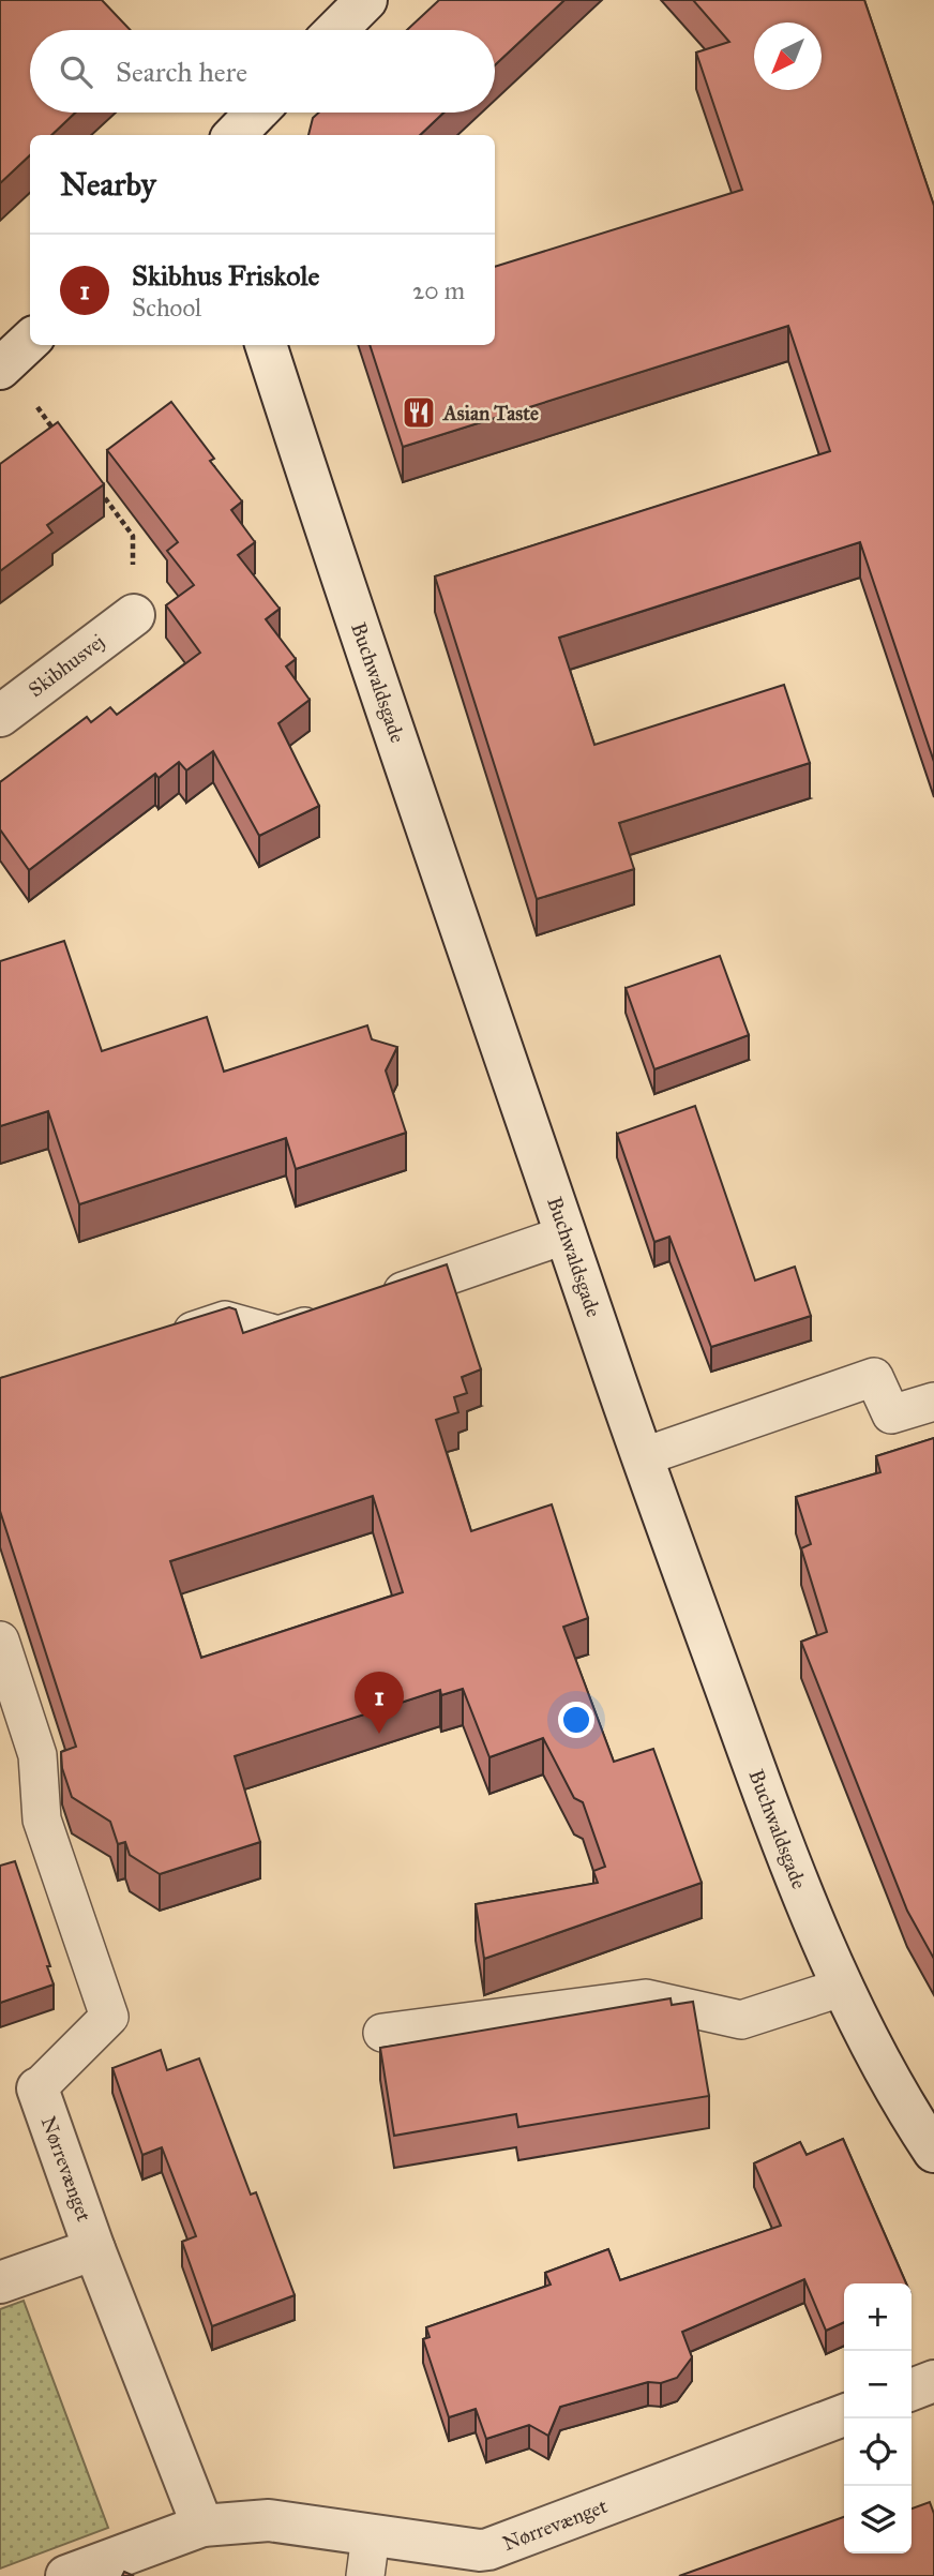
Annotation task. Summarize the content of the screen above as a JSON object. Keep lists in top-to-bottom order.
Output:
{
  "streets": {
    "street": ["Skibhusvej", "Buchwaldsgade", "Nørrevænget"]
  },
  "places": {
    "restaurant": ["Asian Taste"]
  },
  "north": "bottom left",
  "page": {
    "search": "Search here",
    "heading": "Nearby",
    "list": [
      {
        "mark": "1",
        "name": "Skibhus Friskole",
        "note": "School",
        "value": "20 m"
      }
    ],
    "pins": "1",
    "map_buttons": ["+", "−"]
  }
}
